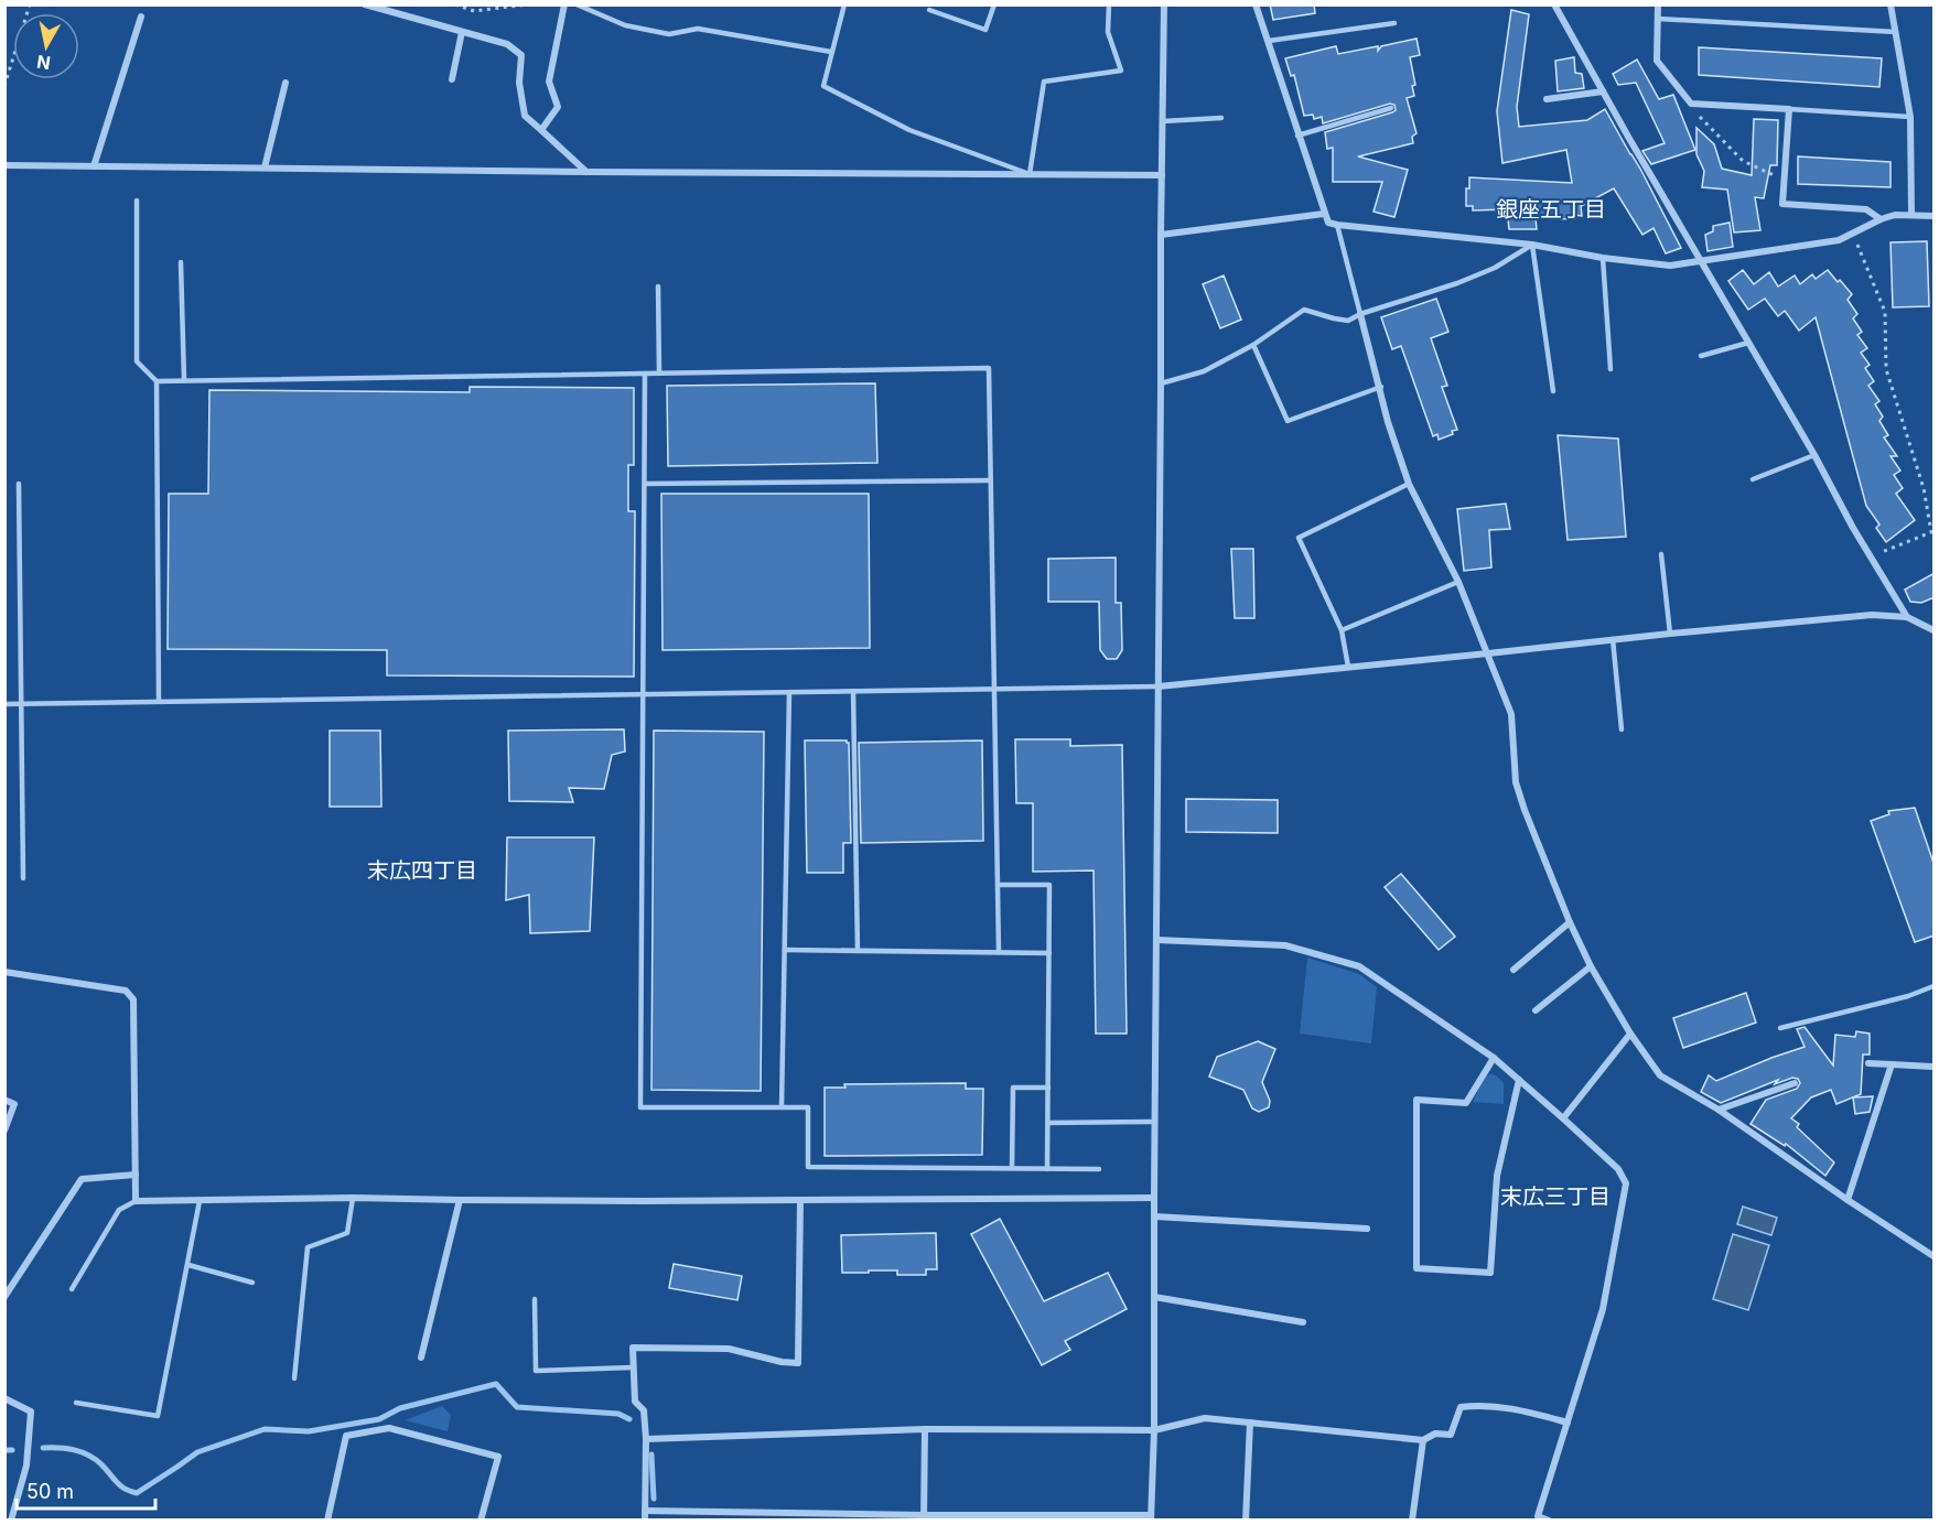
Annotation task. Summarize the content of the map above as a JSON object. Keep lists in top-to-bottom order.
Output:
{
  "districts": ["銀座五丁目", "末広四丁目", "末広三丁目"],
  "scale_bar": "50 m",
  "north": "bottom"
}
